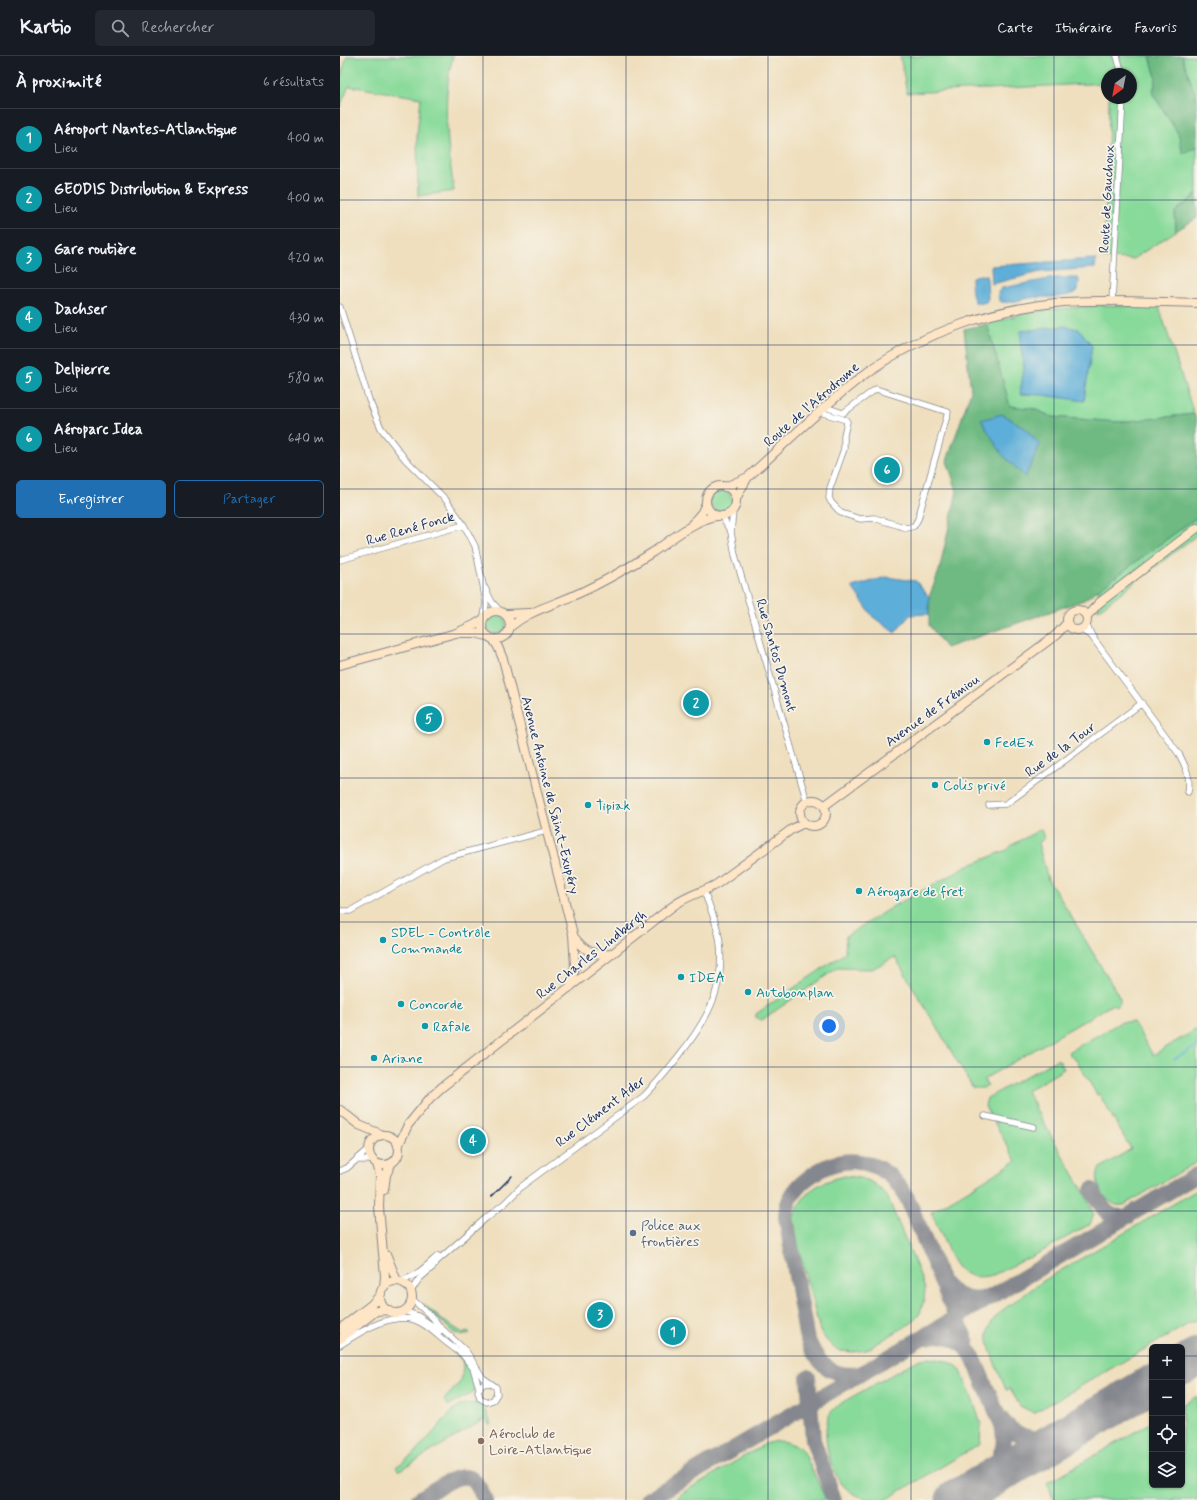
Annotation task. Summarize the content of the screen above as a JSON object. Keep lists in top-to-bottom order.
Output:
{
  "streets": {
    "street": [
      "Route de Gauchoux",
      "Route de l'Aérodrome",
      "Rue René Fonck",
      "Rue Santos Dumont",
      "Avenue de Frémiou",
      "Rue de la Tour",
      "Avenue Antoine de Saint-Exupéry",
      "Rue Charles Lindbergh",
      "Rue Clément Ader"
    ]
  },
  "crossings": [
    ["Route de Gauchoux", "Route de l'Aérodrome"],
    ["Route de l'Aérodrome", "Rue Santos Dumont"],
    ["Rue Santos Dumont", "Avenue de Frémiou"],
    ["Rue Santos Dumont", "Rue Charles Lindbergh"],
    ["Avenue de Frémiou", "Rue Charles Lindbergh"],
    ["Avenue Antoine de Saint-Exupéry", "Rue Charles Lindbergh"],
    ["Rue Charles Lindbergh", "Rue Clément Ader"]
  ],
  "places": [
    "FedEx",
    "Colis privé",
    "Tipiak",
    "Aérogare de fret",
    "SDEL - Contrôle Commande",
    "IDEA",
    "Autobonplan",
    "Concorde",
    "Rafale",
    "Ariane",
    "Police aux frontières",
    "Aéroclub de Loire-Atlantique"
  ],
  "north": "bottom left",
  "page": {
    "header": "Kartio",
    "search": "Rechercher",
    "nav": ["Carte", "Itinéraire", "Favoris"],
    "heading": ["À proximité", "6 résultats"],
    "list": [
      {
        "mark": "1",
        "name": "Aéroport Nantes-Atlantique",
        "note": "Lieu",
        "value": "400 m"
      },
      {
        "mark": "2",
        "name": "GEODIS Distribution & Express",
        "note": "Lieu",
        "value": "400 m"
      },
      {
        "mark": "3",
        "name": "Gare routière",
        "note": "Lieu",
        "value": "420 m"
      },
      {
        "mark": "4",
        "name": "Dachser",
        "note": "Lieu",
        "value": "430 m"
      },
      {
        "mark": "5",
        "name": "Delpierre",
        "note": "Lieu",
        "value": "580 m"
      },
      {
        "mark": "6",
        "name": "Aéroparc Idea",
        "note": "Lieu",
        "value": "640 m"
      }
    ],
    "pins": [
      "6",
      "2",
      "5",
      "4",
      "3",
      "1"
    ],
    "buttons": ["Enregistrer", "Partager"],
    "map_buttons": ["+", "−"]
  }
}
